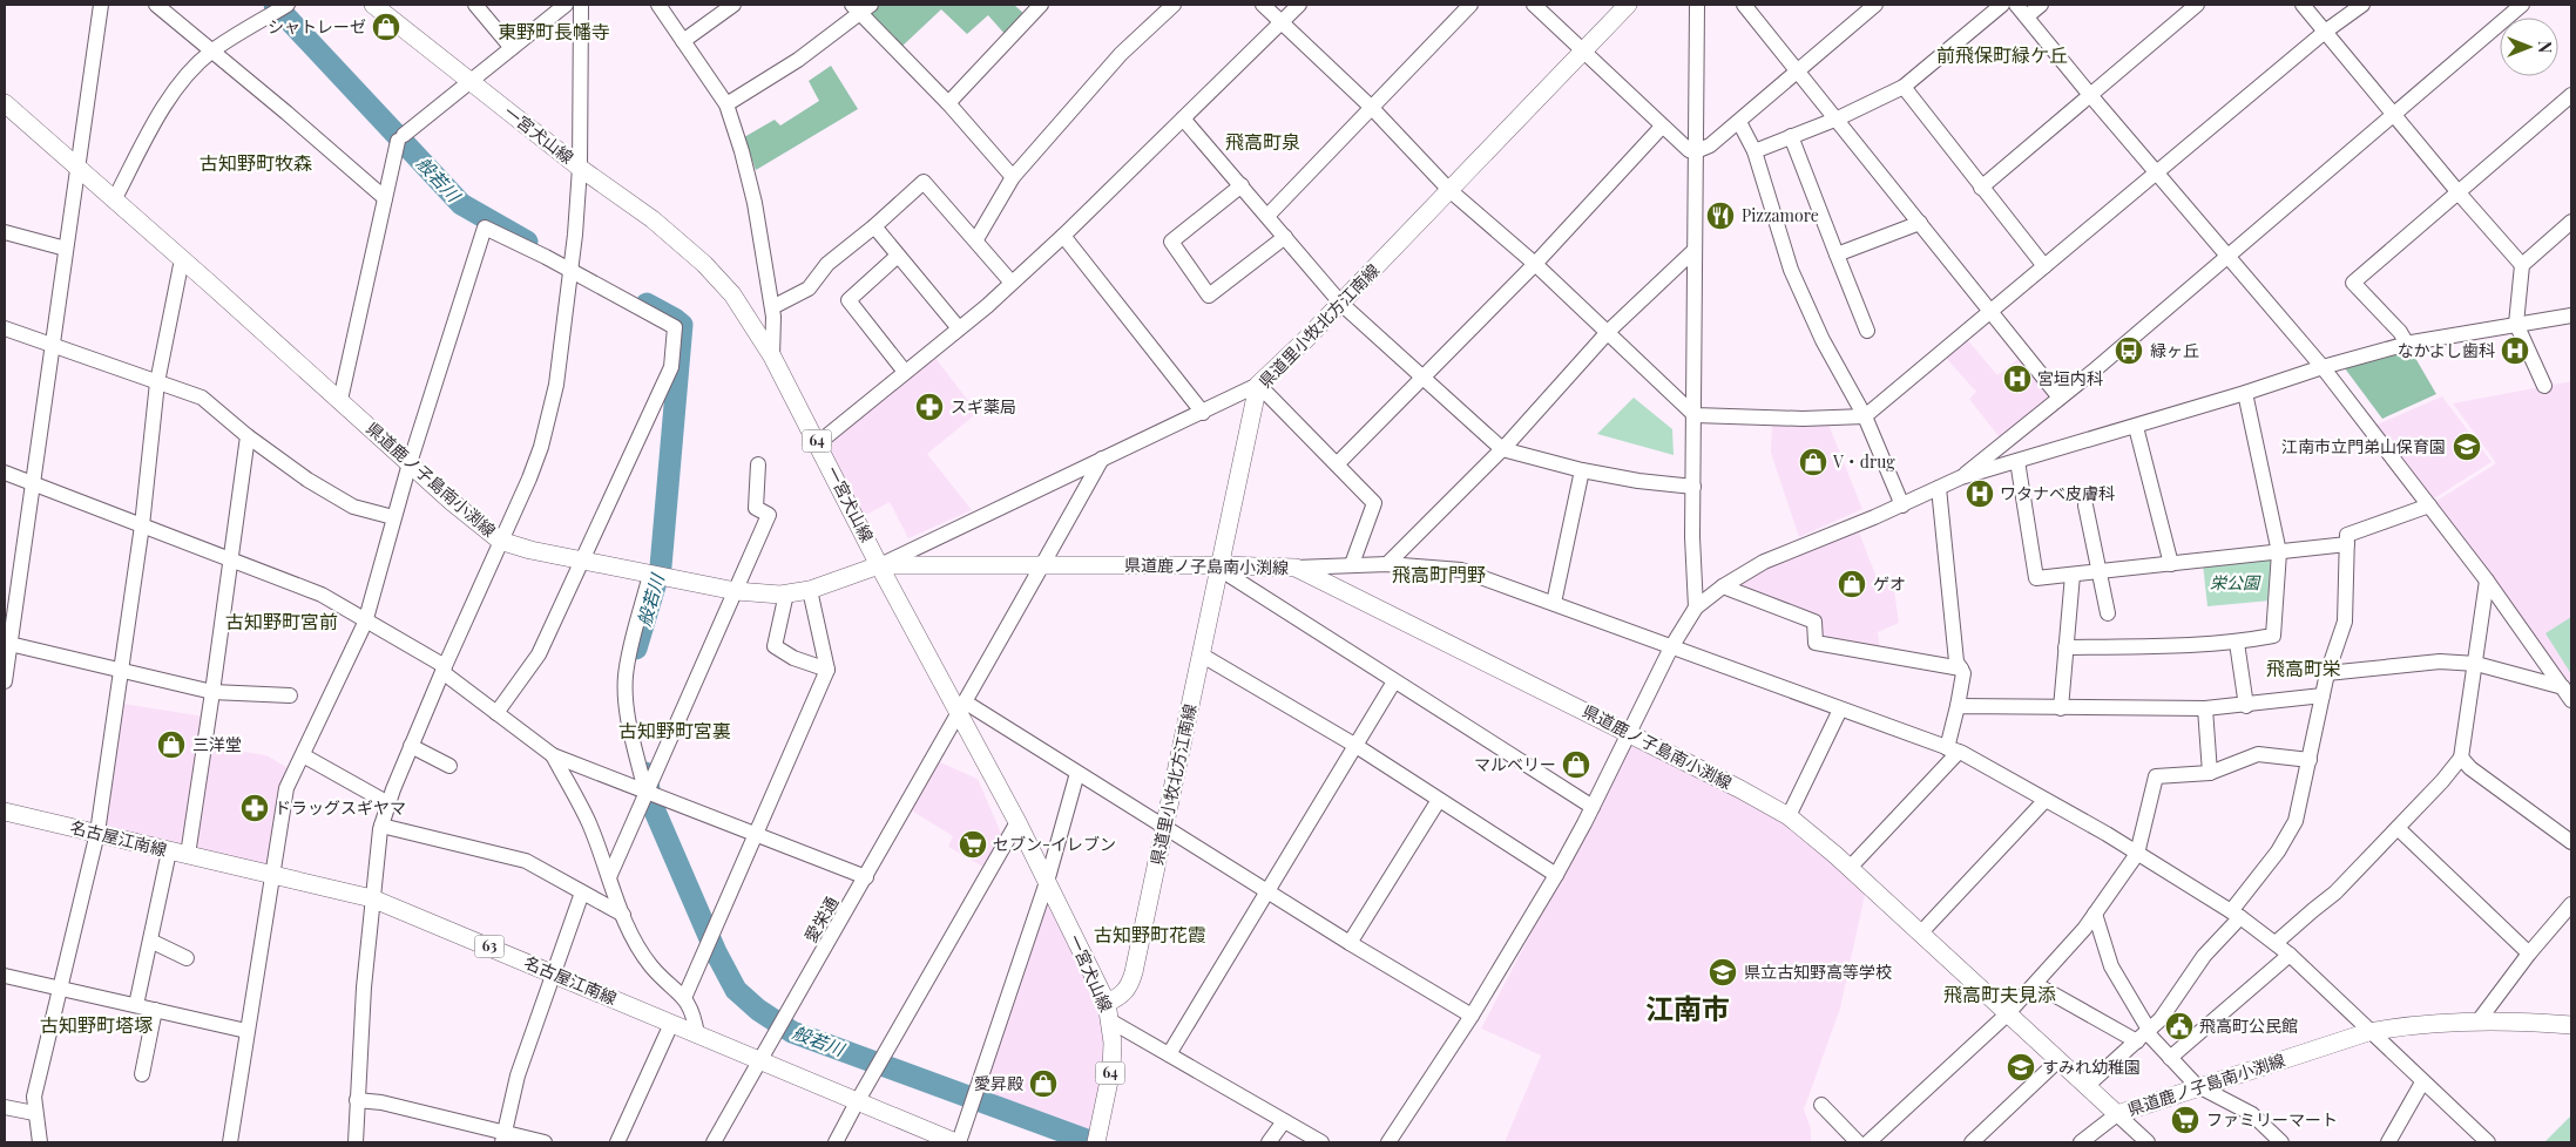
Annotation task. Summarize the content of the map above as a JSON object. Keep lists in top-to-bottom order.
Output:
{
  "streets": {
    "main road": [
      "一宮犬山線",
      "県道里小牧北方江南線",
      "64",
      "県道鹿ノ子島南小渕線",
      "名古屋江南線",
      "63"
    ],
    "street": ["愛栄通"]
  },
  "crossings": [
    ["一宮犬山線", "県道里小牧北方江南線"],
    ["一宮犬山線", "県道鹿ノ子島南小渕線"],
    ["一宮犬山線", "愛栄通"],
    ["県道里小牧北方江南線", "県道鹿ノ子島南小渕線"],
    ["県道鹿ノ子島南小渕線", "愛栄通"],
    ["名古屋江南線", "愛栄通"]
  ],
  "districts": [
    "東野町長幡寺",
    "前飛保町緑ケ丘",
    "飛高町泉",
    "古知野町牧森",
    "飛高町門野",
    "古知野町宮前",
    "飛高町栄",
    "古知野町宮裏",
    "古知野町花霞",
    "飛高町夫見添",
    "江南市",
    "古知野町塔塚"
  ],
  "water": ["般若川"],
  "parks": ["栄公園"],
  "places": {
    "shop": [
      "シャトレーゼ",
      "V・drug",
      "ゲオ",
      "三洋堂",
      "マルベリー",
      "愛昇殿"
    ],
    "restaurant": ["Pizzamore"],
    "bus stop": ["緑ヶ丘"],
    "hospital": ["なかよし歯科", "宮垣内科", "ワタナベ皮膚科"],
    "pharmacy": ["スギ薬局", "ドラッグスギヤマ"],
    "school or university": ["江南市立門弟山保育園", "県立古知野高等学校", "すみれ幼稚園"],
    "supermarket": ["セブン-イレブン", "ファミリーマート"],
    "public building": ["飛高町公民館"]
  },
  "north": "right"
}
